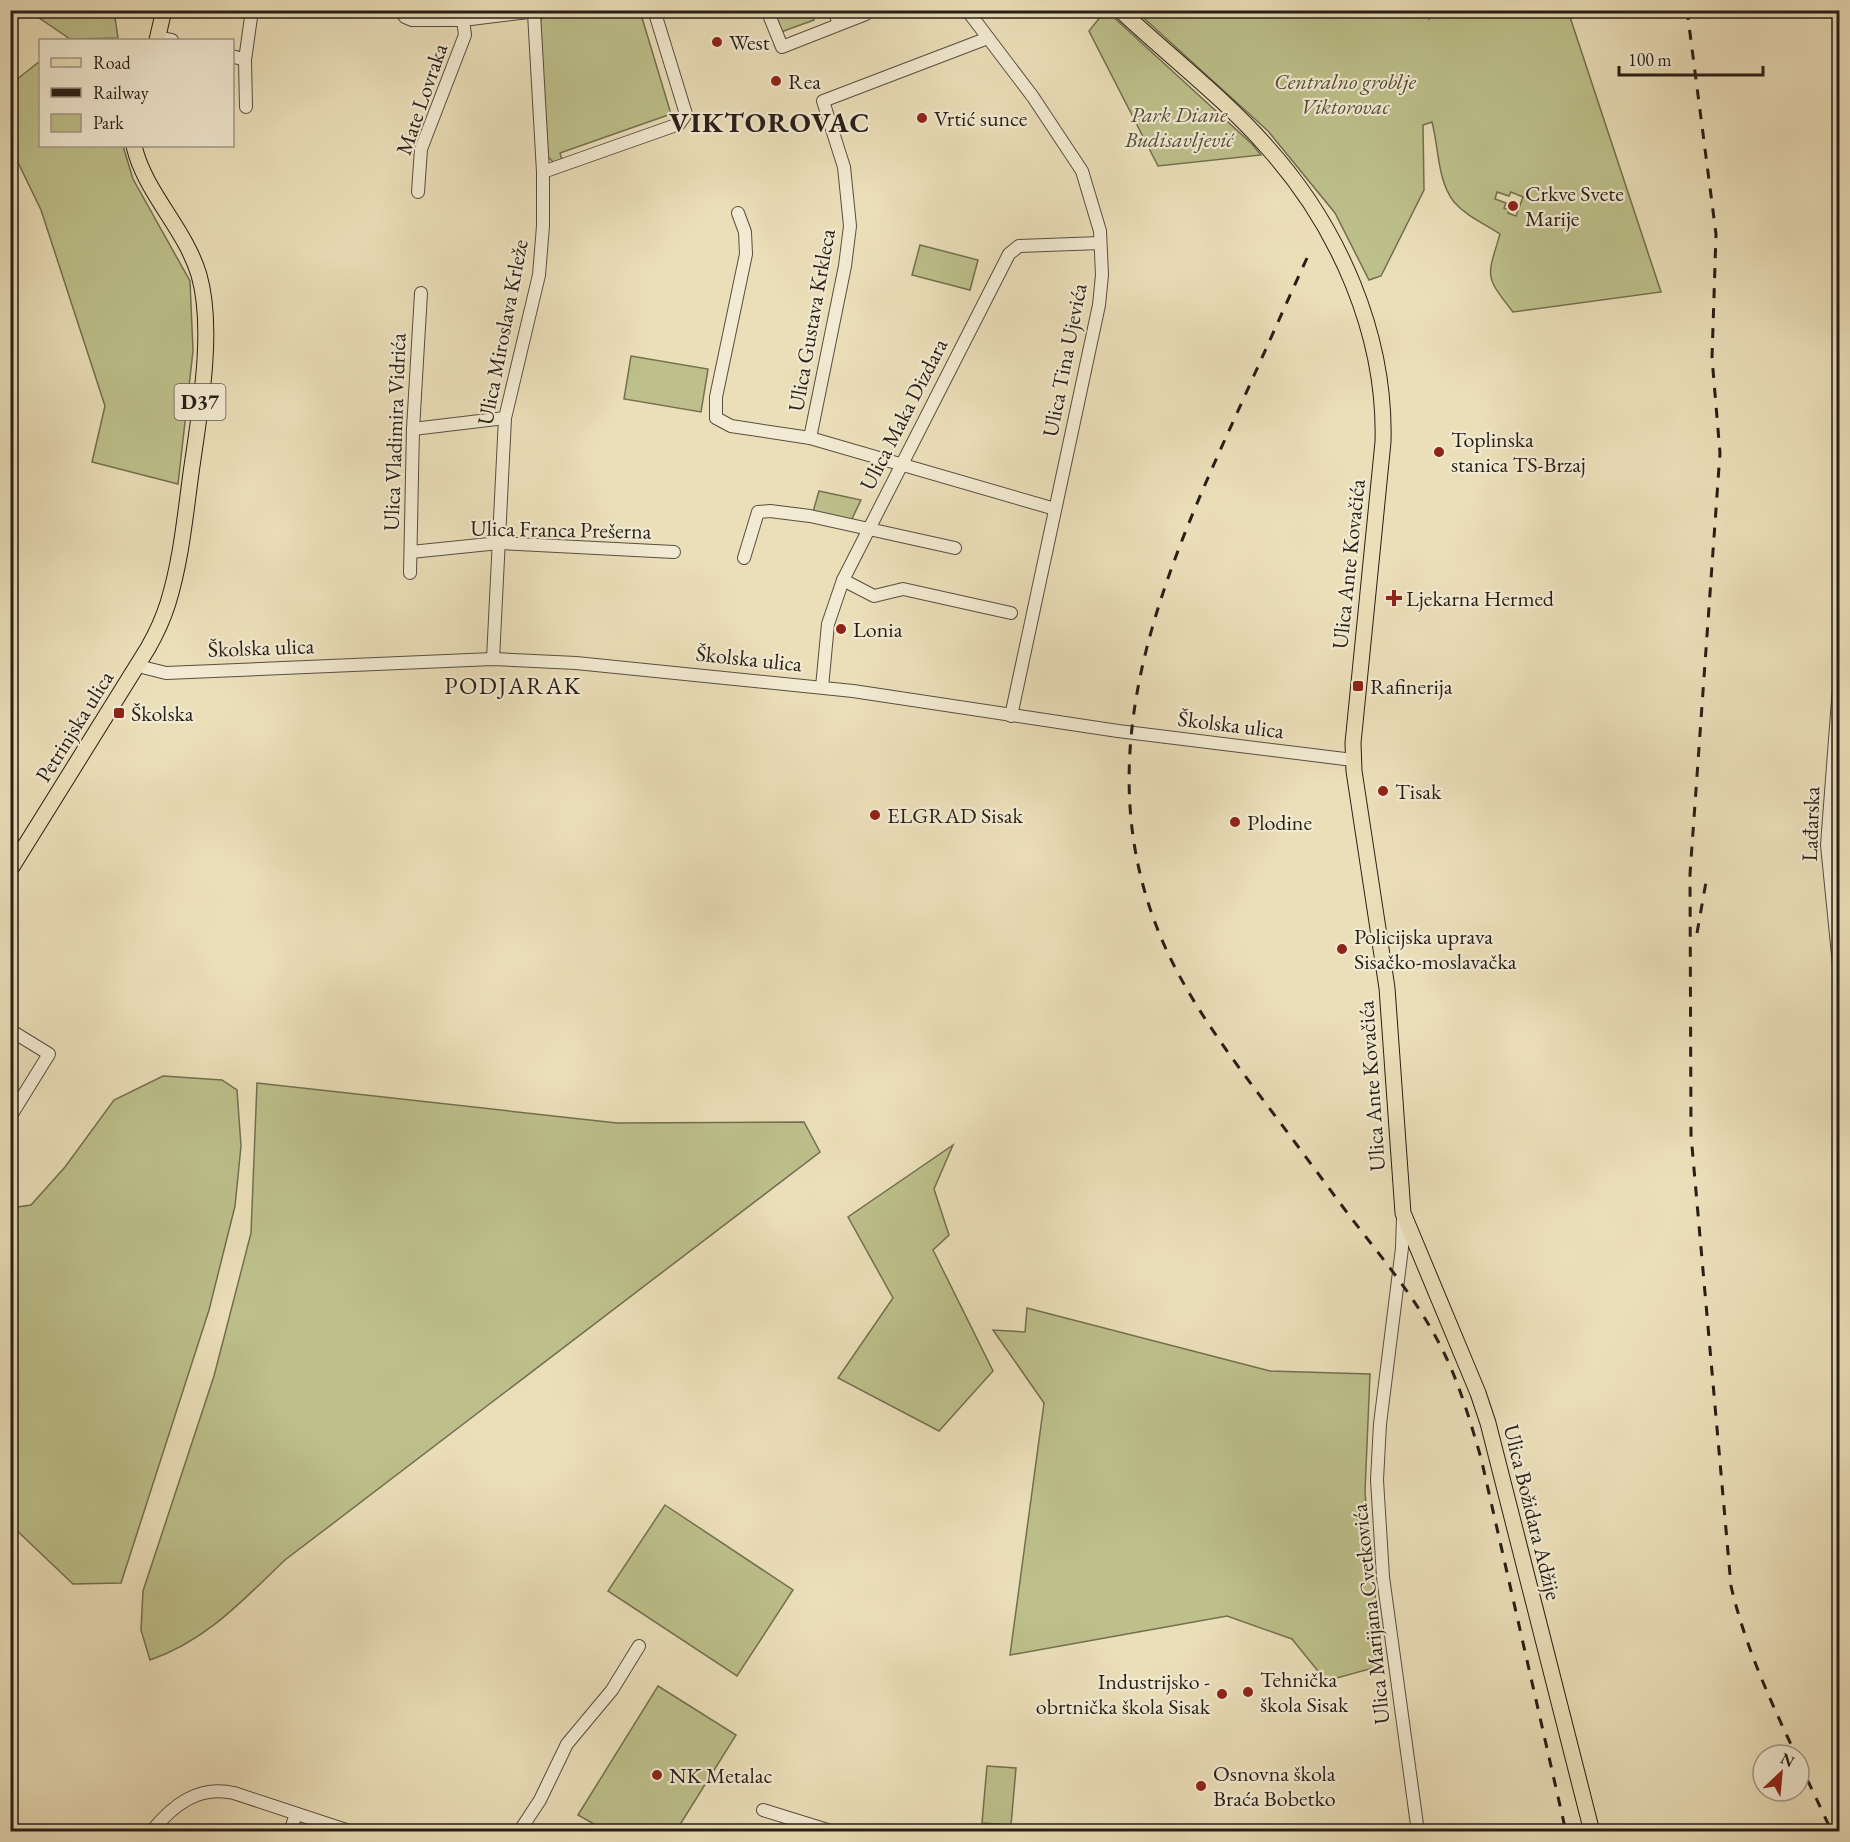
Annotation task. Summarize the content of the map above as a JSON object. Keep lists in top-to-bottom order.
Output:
{
  "streets": {
    "main road": [
      "D37",
      "Ulica Ante Kovačića",
      "Petrinjska ulica",
      "Ulica Božidara Adžije"
    ],
    "street": [
      "Mate Lovraka",
      "Ulica Gustava Krkleca",
      "Ulica Miroslava Krleže",
      "Ulica Tina Ujevića",
      "Ulica Maka Dizdara",
      "Ulica Vladimira Vidrića",
      "Ulica Franca Prešerna",
      "Školska ulica",
      "Lađarska",
      "Ulica Marijana Cvetkovića"
    ]
  },
  "crossings": [
    ["Ulica Gustava Krkleca", "Ulica Tina Ujevića"],
    ["Ulica Miroslava Krleže", "Ulica Franca Prešerna"],
    ["Ulica Miroslava Krleže", "Školska ulica"],
    ["Ulica Tina Ujevića", "Ulica Maka Dizdara"],
    ["Ulica Tina Ujevića", "Školska ulica"],
    ["D37", "Školska ulica"],
    ["D37", "Petrinjska ulica"],
    ["Ulica Maka Dizdara", "Školska ulica"],
    ["Ulica Vladimira Vidrića", "Ulica Franca Prešerna"],
    ["Ulica Ante Kovačića", "Školska ulica"],
    ["Ulica Ante Kovačića", "Ulica Božidara Adžije"],
    ["Ulica Ante Kovačića", "Ulica Marijana Cvetkovića"],
    ["Školska ulica", "Petrinjska ulica"],
    ["Ulica Božidara Adžije", "Ulica Marijana Cvetkovića"]
  ],
  "districts": ["VIKTOROVAC", "PODJARAK"],
  "parks": ["Centralno groblje Viktorovac", "Park Diane Budisavljević"],
  "places": {
    "other": [
      "West",
      "Rea",
      "Vrtić sunce",
      "Crkve Svete Marije",
      "Toplinska stanica TS-Brzaj",
      "Lonia",
      "Tisak",
      "ELGRAD Sisak",
      "Plodine",
      "Policijska uprava Sisačko-moslavačka",
      "Tehnička škola Sisak",
      "Industrijsko - obrtnička škola Sisak",
      "NK Metalac",
      "Osnovna škola Braća Bobetko"
    ],
    "health": ["Ljekarna Hermed"],
    "transit": ["Rafinerija", "Školska"]
  },
  "legend": ["Road", "Railway", "Park"],
  "scale_bar": "100 m",
  "north": "top right"
}
